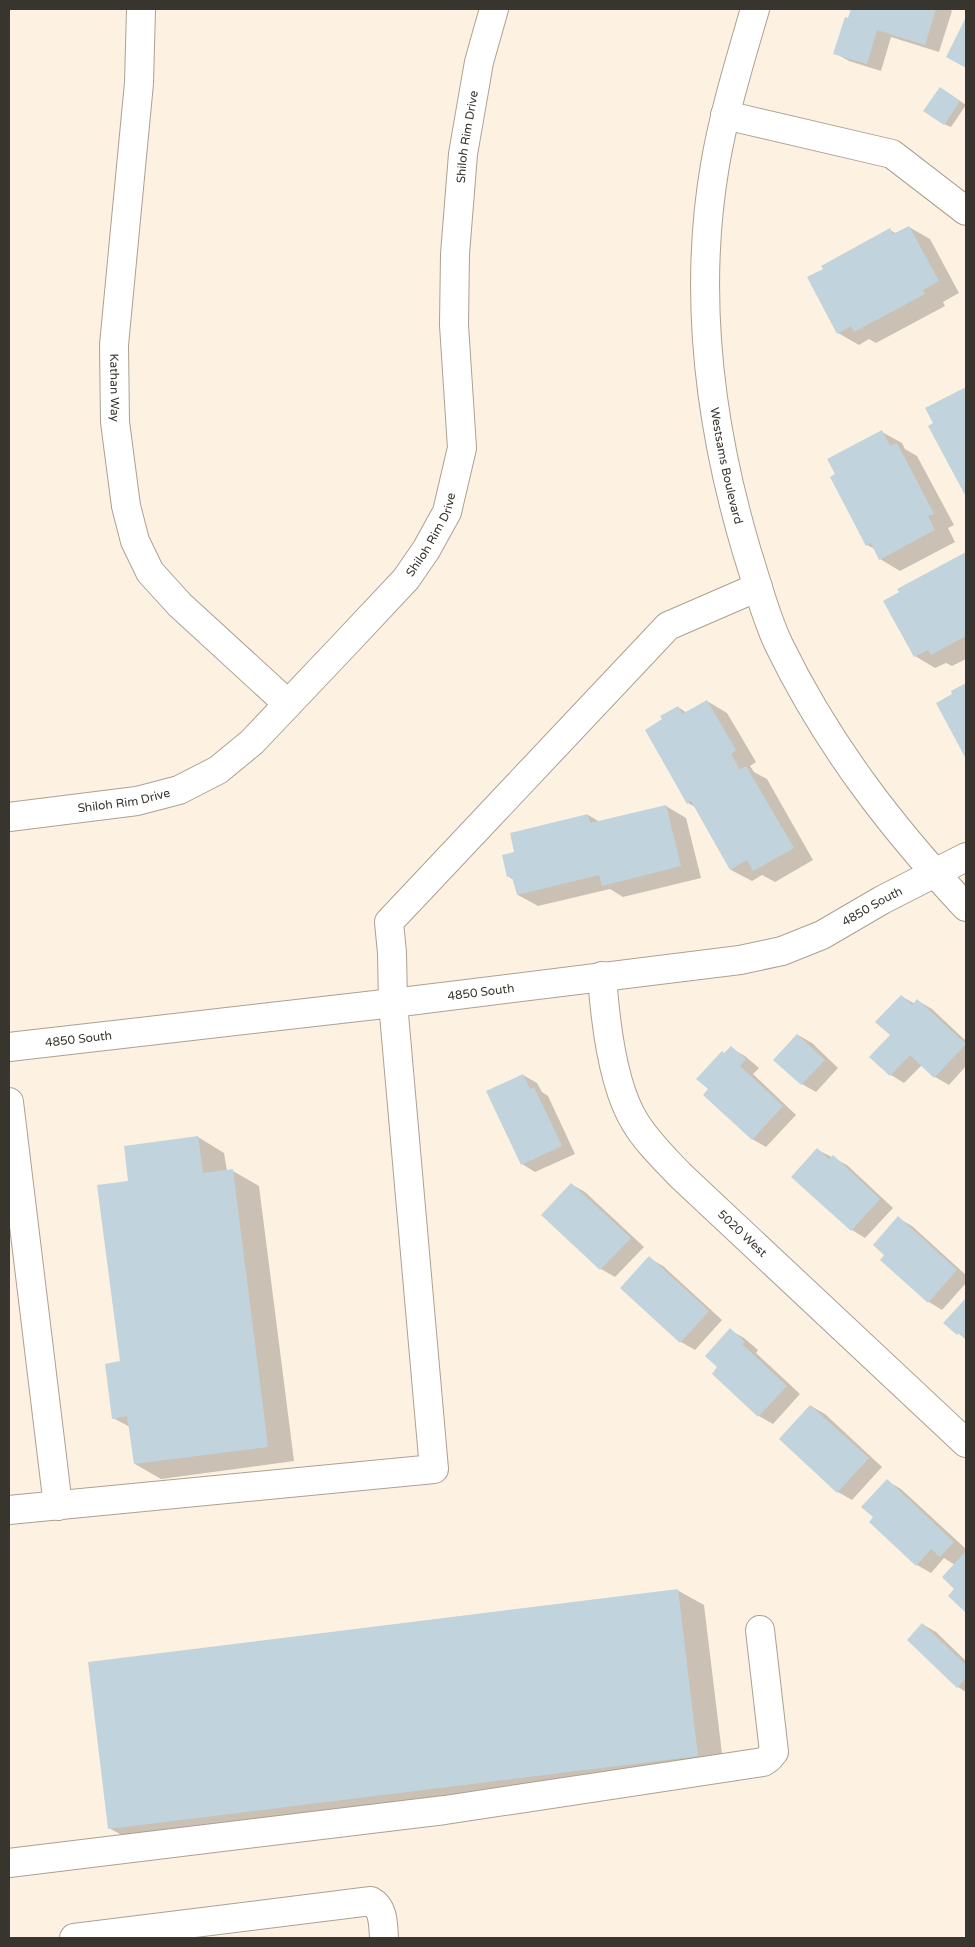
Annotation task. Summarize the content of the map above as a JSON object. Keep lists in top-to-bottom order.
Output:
{
  "streets": {
    "street": [
      "Shiloh Rim Drive",
      "Kathan Way",
      "Westsams Boulevard",
      "4850 South",
      "5020 West"
    ]
  },
  "crossings": [
    ["Shiloh Rim Drive", "Kathan Way"],
    ["Westsams Boulevard", "4850 South"],
    ["4850 South", "5020 West"]
  ]
}
